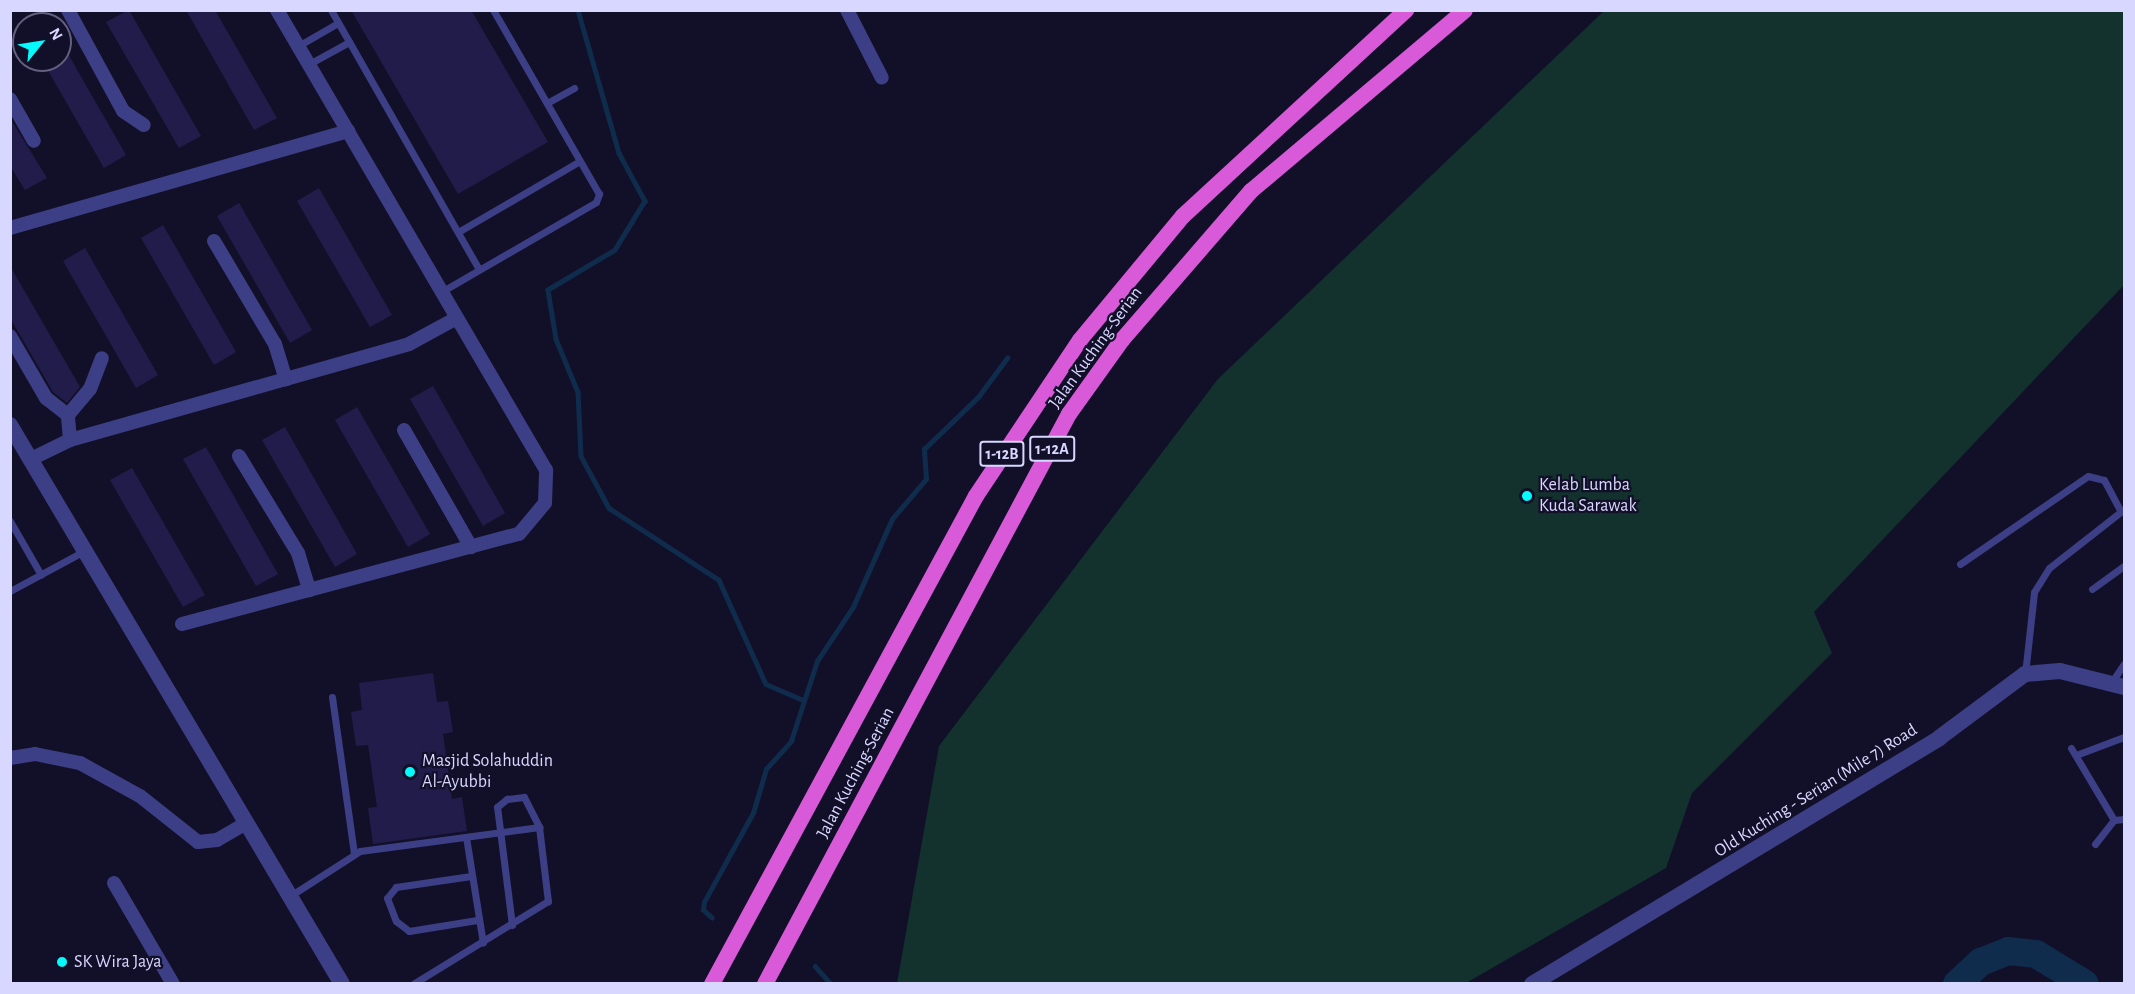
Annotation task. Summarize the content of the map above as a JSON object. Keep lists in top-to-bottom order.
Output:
{
  "streets": {
    "highway": ["Jalan Kuching-Serian", "1-12A", "1-12B"],
    "street": ["Old Kuching - Serian (Mile 7) Road"]
  },
  "places": ["Kelab Lumba Kuda Sarawak", "Masjid Solahuddin Al-Ayubbi", "SK Wira Jaya"],
  "north": "top right"
}
